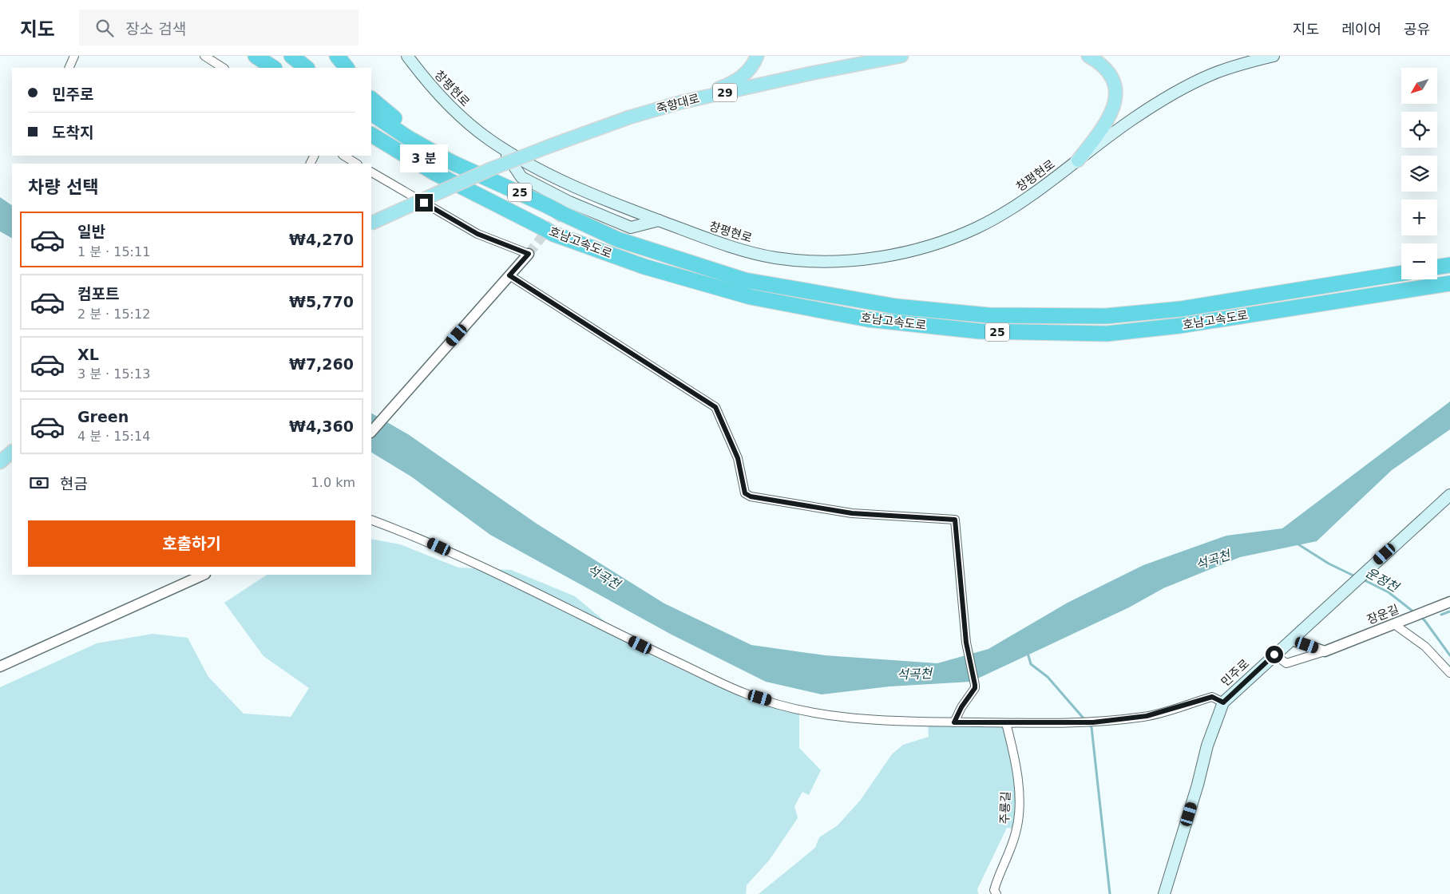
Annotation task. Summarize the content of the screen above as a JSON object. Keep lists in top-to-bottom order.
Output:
{
  "streets": {
    "highway": ["25", "호남고속도로"],
    "main road": [
      "창평현로",
      "29",
      "죽향대로",
      "민주로"
    ],
    "street": ["장운길", "주룡길"]
  },
  "crossings": [
    ["장운길", "민주로"]
  ],
  "water": ["석곡천", "운정천"],
  "north": "bottom left",
  "page": {
    "header": "지도",
    "search": "장소 검색",
    "nav": ["지도", "레이어", "공유"],
    "map_buttons": ["+", "−"],
    "banner": ["민주로", "도착지"],
    "bubble": "3 분",
    "heading": "차량 선택",
    "list": [
      {
        "name": "일반",
        "note": "1 분 · 15:11",
        "value": "₩4,270"
      },
      {
        "name": "컴포트",
        "note": "2 분 · 15:12",
        "value": "₩5,770"
      },
      {
        "name": "XL",
        "note": "3 분 · 15:13",
        "value": "₩7,260"
      },
      {
        "name": "Green",
        "note": "4 분 · 15:14",
        "value": "₩4,360"
      }
    ],
    "pay": ["현금", "1.0 km"],
    "buttons": "호출하기"
  }
}
